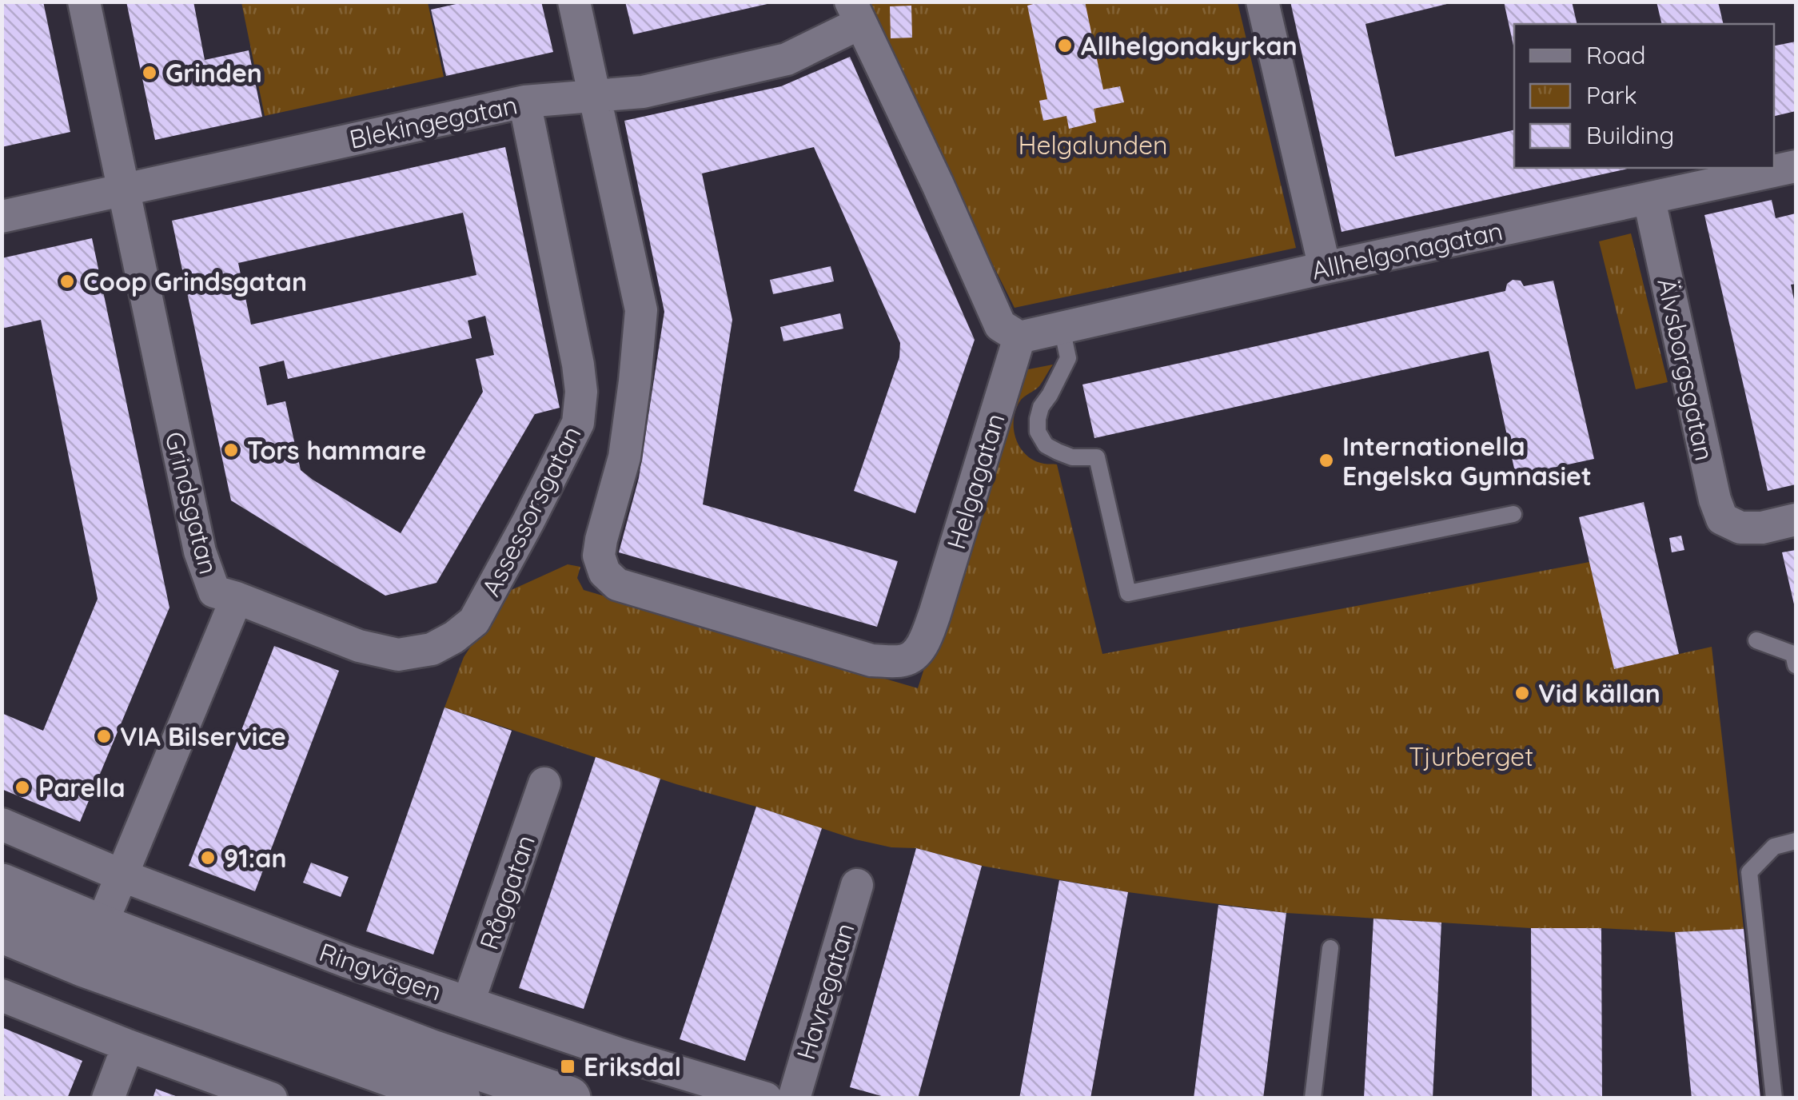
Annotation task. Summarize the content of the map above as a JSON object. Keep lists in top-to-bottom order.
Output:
{
  "streets": {
    "street": [
      "Blekingegatan",
      "Allhelgonagatan",
      "Älvsborgsgatan",
      "Helgagatan",
      "Grindsgatan",
      "Assessorsgatan",
      "Råggatan",
      "Ringvägen",
      "Havregatan"
    ]
  },
  "crossings": [
    ["Blekingegatan", "Helgagatan"],
    ["Blekingegatan", "Grindsgatan"],
    ["Blekingegatan", "Assessorsgatan"],
    ["Allhelgonagatan", "Älvsborgsgatan"],
    ["Allhelgonagatan", "Helgagatan"],
    ["Grindsgatan", "Assessorsgatan"],
    ["Grindsgatan", "Ringvägen"],
    ["Råggatan", "Ringvägen"]
  ],
  "parks": ["Helgalunden", "Tjurberget"],
  "places": {
    "other": [
      "Allhelgonakyrkan",
      "Grinden",
      "Coop Grindsgatan",
      "Tors hammare",
      "Internationella Engelska Gymnasiet",
      "Vid källan",
      "VIA Bilservice",
      "Parella",
      "91:an"
    ],
    "transit": ["Eriksdal"]
  },
  "legend": ["Road", "Park", "Building"]
}
